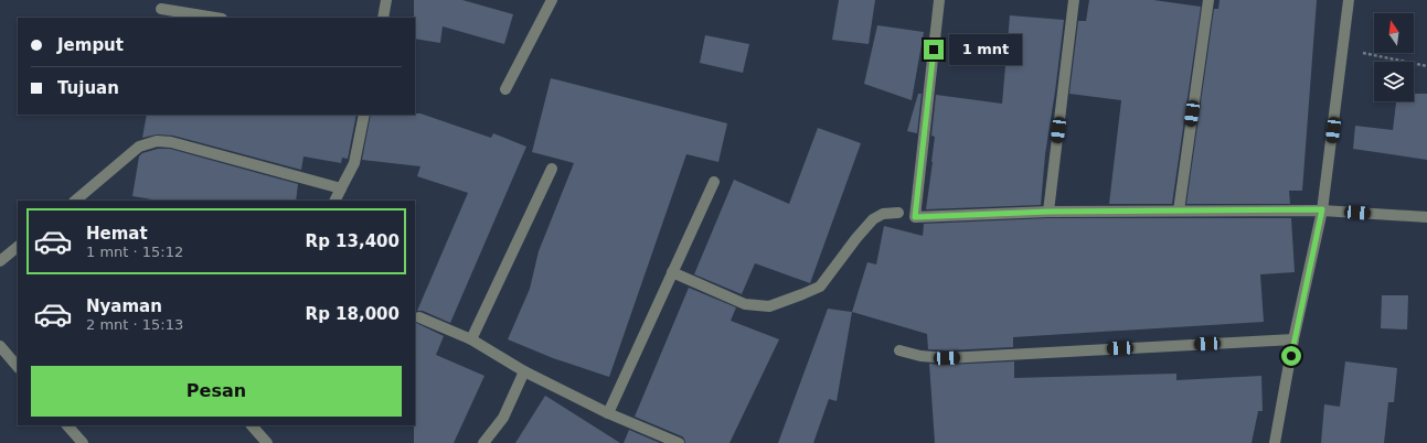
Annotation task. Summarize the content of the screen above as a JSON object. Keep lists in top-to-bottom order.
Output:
{
  "north": "top",
  "page": {
    "banner": ["Jemput", "Tujuan"],
    "bubble": "1 mnt",
    "list": [
      {
        "name": "Hemat",
        "note": "1 mnt · 15:12",
        "value": "Rp 13,400"
      },
      {
        "name": "Nyaman",
        "note": "2 mnt · 15:13",
        "value": "Rp 18,000"
      }
    ],
    "buttons": "Pesan"
  }
}
